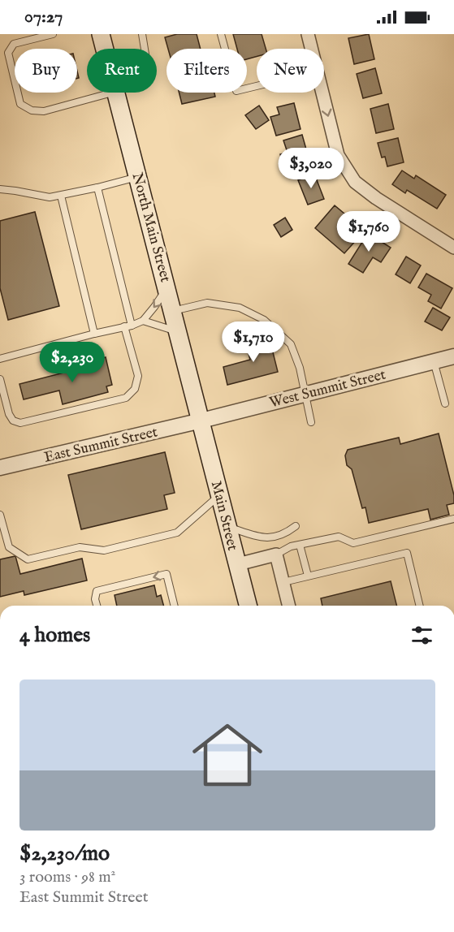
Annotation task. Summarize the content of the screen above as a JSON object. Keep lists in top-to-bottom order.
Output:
{
  "streets": {
    "main road": ["North Main Street", "Main Street"],
    "street": ["West Summit Street", "East Summit Street"]
  },
  "crossings": [
    ["North Main Street", "West Summit Street"],
    ["North Main Street", "East Summit Street"],
    ["North Main Street", "Main Street"],
    ["West Summit Street", "East Summit Street"],
    ["West Summit Street", "Main Street"],
    ["East Summit Street", "Main Street"]
  ],
  "page": {
    "status": "07:27",
    "chip": [
      "Buy",
      "Rent",
      "Filters",
      "New"
    ],
    "price": [
      "$3,020",
      "$1,760",
      "$1,710",
      "$2,230"
    ],
    "heading": "4 homes",
    "list": [
      {
        "name": "$2,230/mo",
        "note": "3 rooms · 98 m² · East Summit Street"
      }
    ]
  }
}
